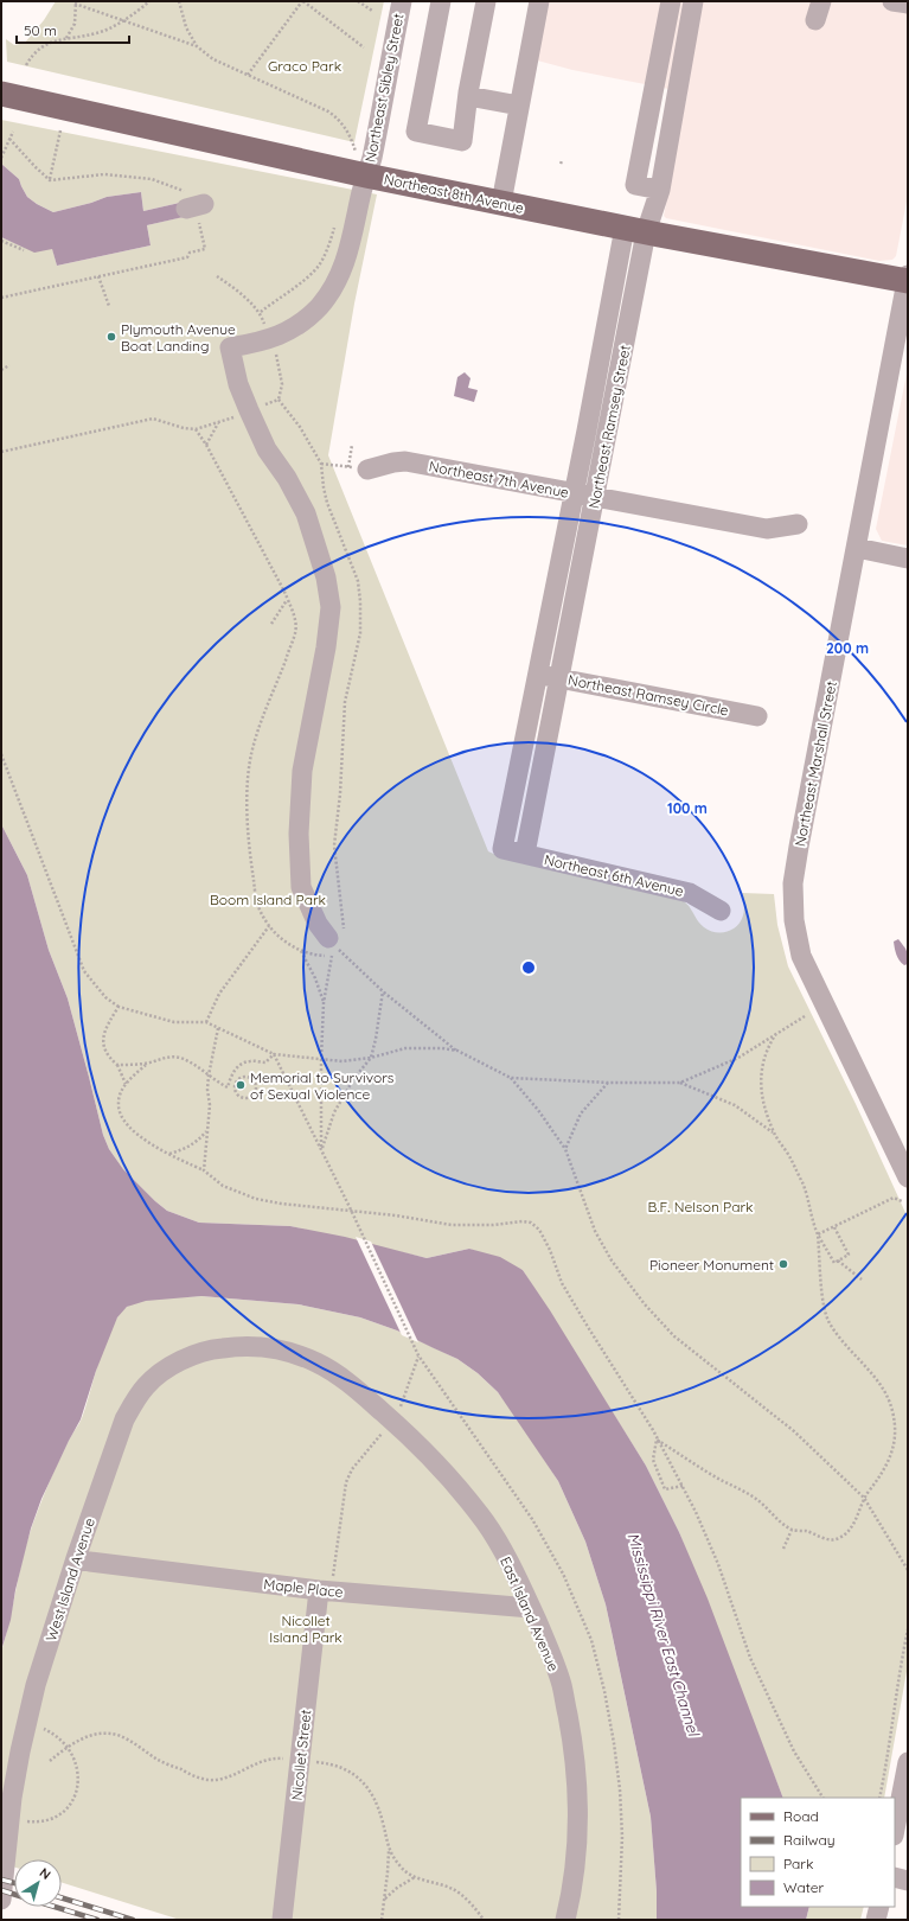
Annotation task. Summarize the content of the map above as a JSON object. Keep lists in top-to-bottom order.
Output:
{
  "streets": {
    "main road": ["Northeast 8th Avenue"],
    "street": [
      "Northeast Sibley Street",
      "Northeast Ramsey Street",
      "Northeast 7th Avenue",
      "Northeast Ramsey Circle",
      "Northeast Marshall Street",
      "Northeast 6th Avenue",
      "West Island Avenue",
      "Maple Place",
      "East Island Avenue",
      "Nicollet Street"
    ]
  },
  "crossings": [
    ["Northeast Sibley Street", "Northeast 8th Avenue"],
    ["Northeast 8th Avenue", "Northeast Ramsey Street"],
    ["Northeast 8th Avenue", "Northeast Marshall Street"],
    ["Northeast Ramsey Street", "Northeast 7th Avenue"],
    ["Northeast Ramsey Street", "Northeast Ramsey Circle"],
    ["Northeast Ramsey Street", "Northeast 6th Avenue"],
    ["West Island Avenue", "Maple Place"],
    ["West Island Avenue", "East Island Avenue"],
    ["Maple Place", "East Island Avenue"],
    ["Maple Place", "Nicollet Street"]
  ],
  "water": ["Mississippi River East Channel"],
  "parks": [
    "Graco Park",
    "Boom Island Park",
    "B.F. Nelson Park",
    "Nicollet Island Park"
  ],
  "places": ["Plymouth Avenue Boat Landing", "Memorial to Survivors of Sexual Violence", "Pioneer Monument"],
  "legend": [
    "Road",
    "Railway",
    "Park",
    "Water"
  ],
  "scale_bar": "50 m",
  "north": "top right",
  "rings": ["200 m", "100 m"]
}
